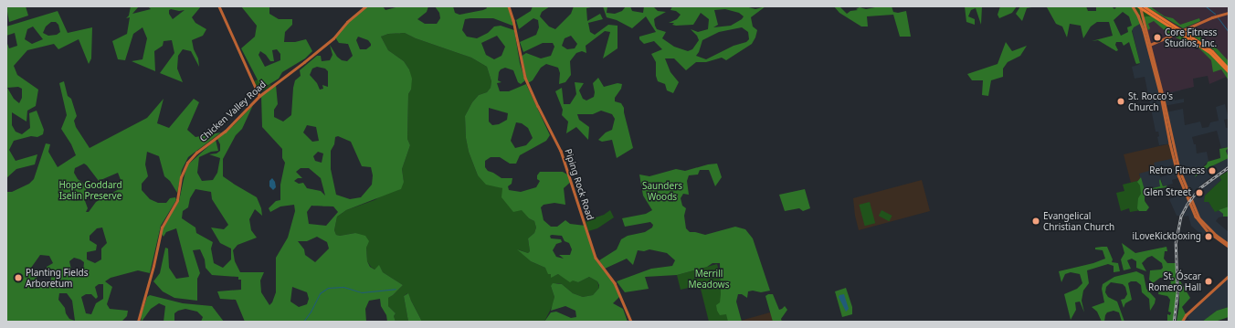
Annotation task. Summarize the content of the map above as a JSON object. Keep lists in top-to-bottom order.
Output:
{
  "streets": {
    "main road": ["Chicken Valley Road", "Piping Rock Road"]
  },
  "parks": ["Hope Goddard Iselin Preserve", "Saunders Woods", "Merrill Meadows"],
  "places": [
    "Core Fitness Studios, Inc.",
    "St. Rocco's Church",
    "Retro Fitness",
    "Glen Street",
    "Evangelical Christian Church",
    "iLoveKickboxing",
    "Planting Fields Arboretum",
    "St. Óscar Romero Hall"
  ]
}
